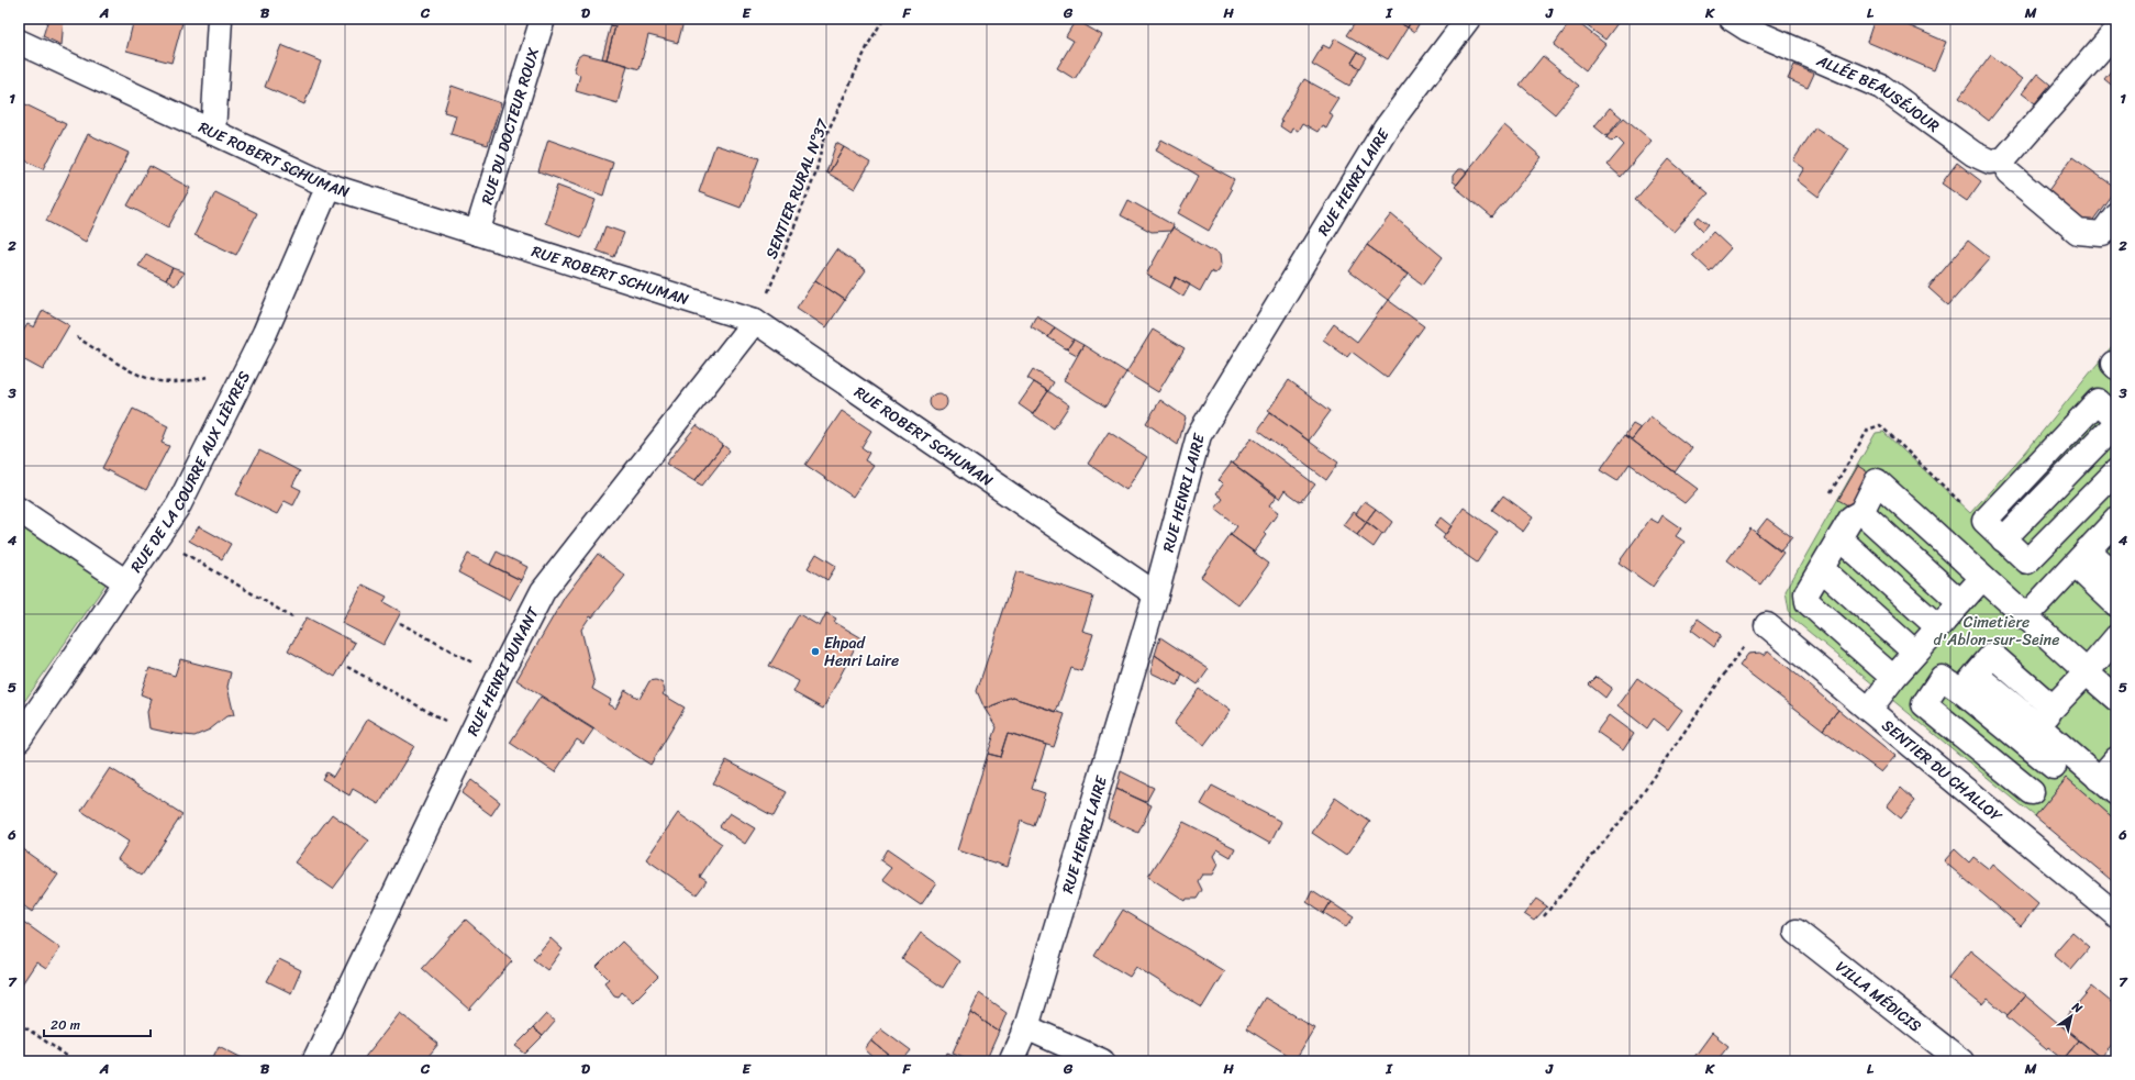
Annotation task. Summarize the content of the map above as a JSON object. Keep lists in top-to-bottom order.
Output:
{
  "streets": {
    "street": [
      "ALLÉE BEAUSÉJOUR",
      "RUE DU DOCTEUR ROUX",
      "RUE ROBERT SCHUMAN",
      "RUE HENRI LAIRE",
      "RUE DE LA COURRE AUX LIÈVRES",
      "RUE HENRI DUNANT",
      "SENTIER DU CHALLOY",
      "VILLA MÉDICIS"
    ],
    "path": ["SENTIER RURAL N°37"]
  },
  "crossings": [
    ["RUE DU DOCTEUR ROUX", "RUE ROBERT SCHUMAN"],
    ["RUE ROBERT SCHUMAN", "RUE HENRI LAIRE"],
    ["RUE ROBERT SCHUMAN", "SENTIER RURAL N°37"],
    ["RUE ROBERT SCHUMAN", "RUE DE LA COURRE AUX LIÈVRES"],
    ["RUE ROBERT SCHUMAN", "RUE HENRI DUNANT"],
    ["SENTIER RURAL N°37", "RUE HENRI DUNANT"]
  ],
  "parks": ["Cimetière d'Ablon-sur-Seine"],
  "places": ["Ehpad Henri Laire"],
  "scale_bar": "20 m",
  "north": "top right",
  "grid": {
    "columns": [
      "A",
      "B",
      "C",
      "D",
      "E",
      "F",
      "G",
      "H",
      "I",
      "J",
      "K",
      "L",
      "M"
    ],
    "rows": [
      "1",
      "2",
      "3",
      "4",
      "5",
      "6",
      "7"
    ]
  }
}
